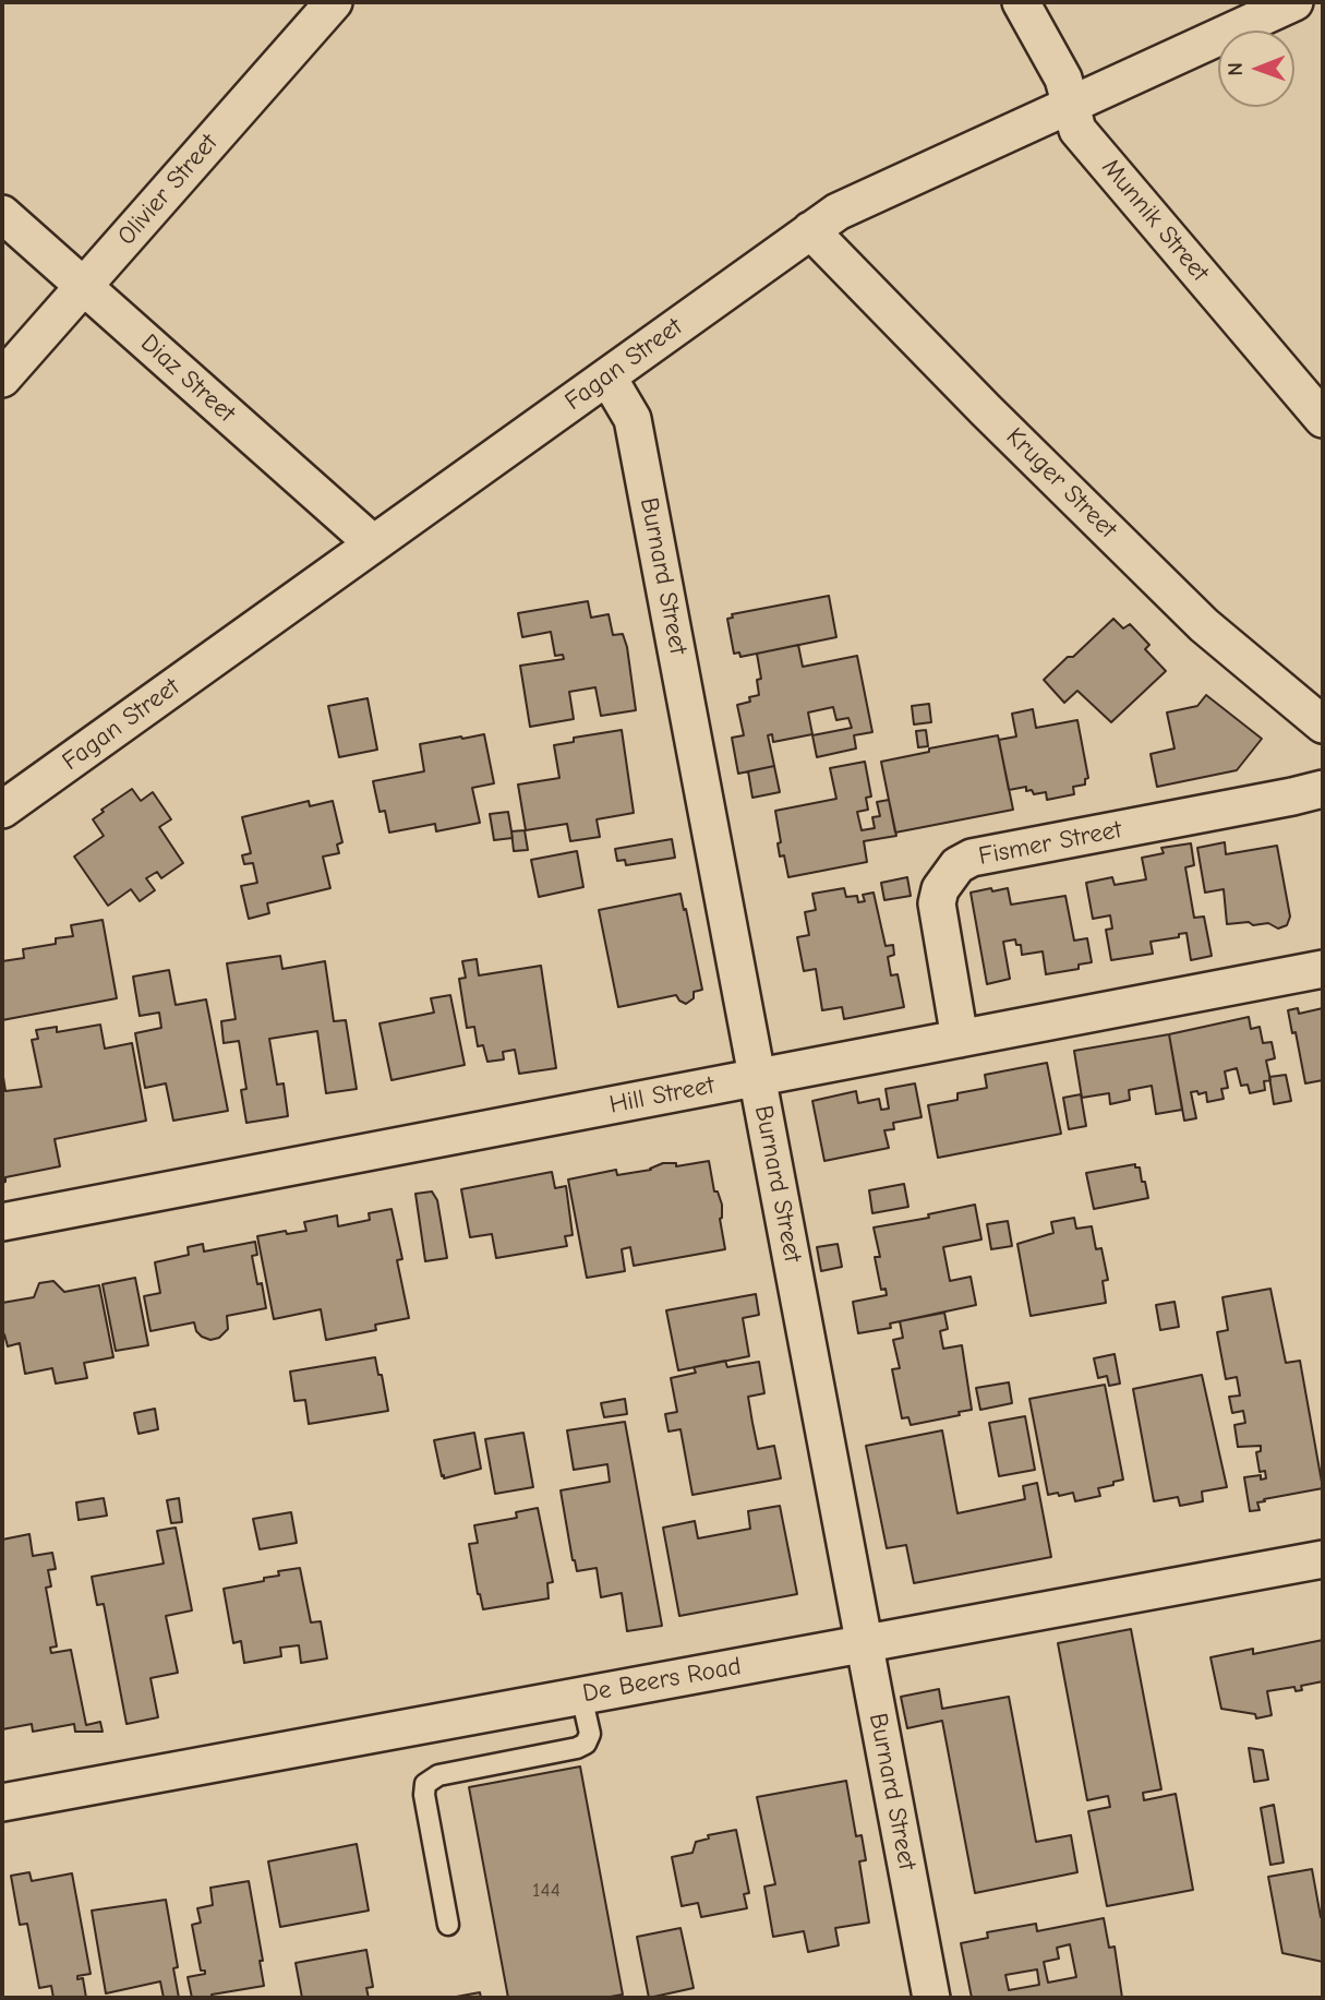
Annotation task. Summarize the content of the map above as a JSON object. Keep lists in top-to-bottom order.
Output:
{
  "streets": {
    "street": [
      "Olivier Street",
      "Munnik Street",
      "Fagan Street",
      "Diaz Street",
      "Kruger Street",
      "Burnard Street",
      "Fismer Street",
      "Hill Street",
      "De Beers Road"
    ]
  },
  "crossings": [
    ["Olivier Street", "Diaz Street"],
    ["Munnik Street", "Fagan Street"],
    ["Fagan Street", "Diaz Street"],
    ["Fagan Street", "Kruger Street"],
    ["Fagan Street", "Burnard Street"],
    ["Burnard Street", "Hill Street"],
    ["Burnard Street", "De Beers Road"],
    ["Fismer Street", "Hill Street"]
  ],
  "house_numbers": ["144"],
  "north": "left"
}
